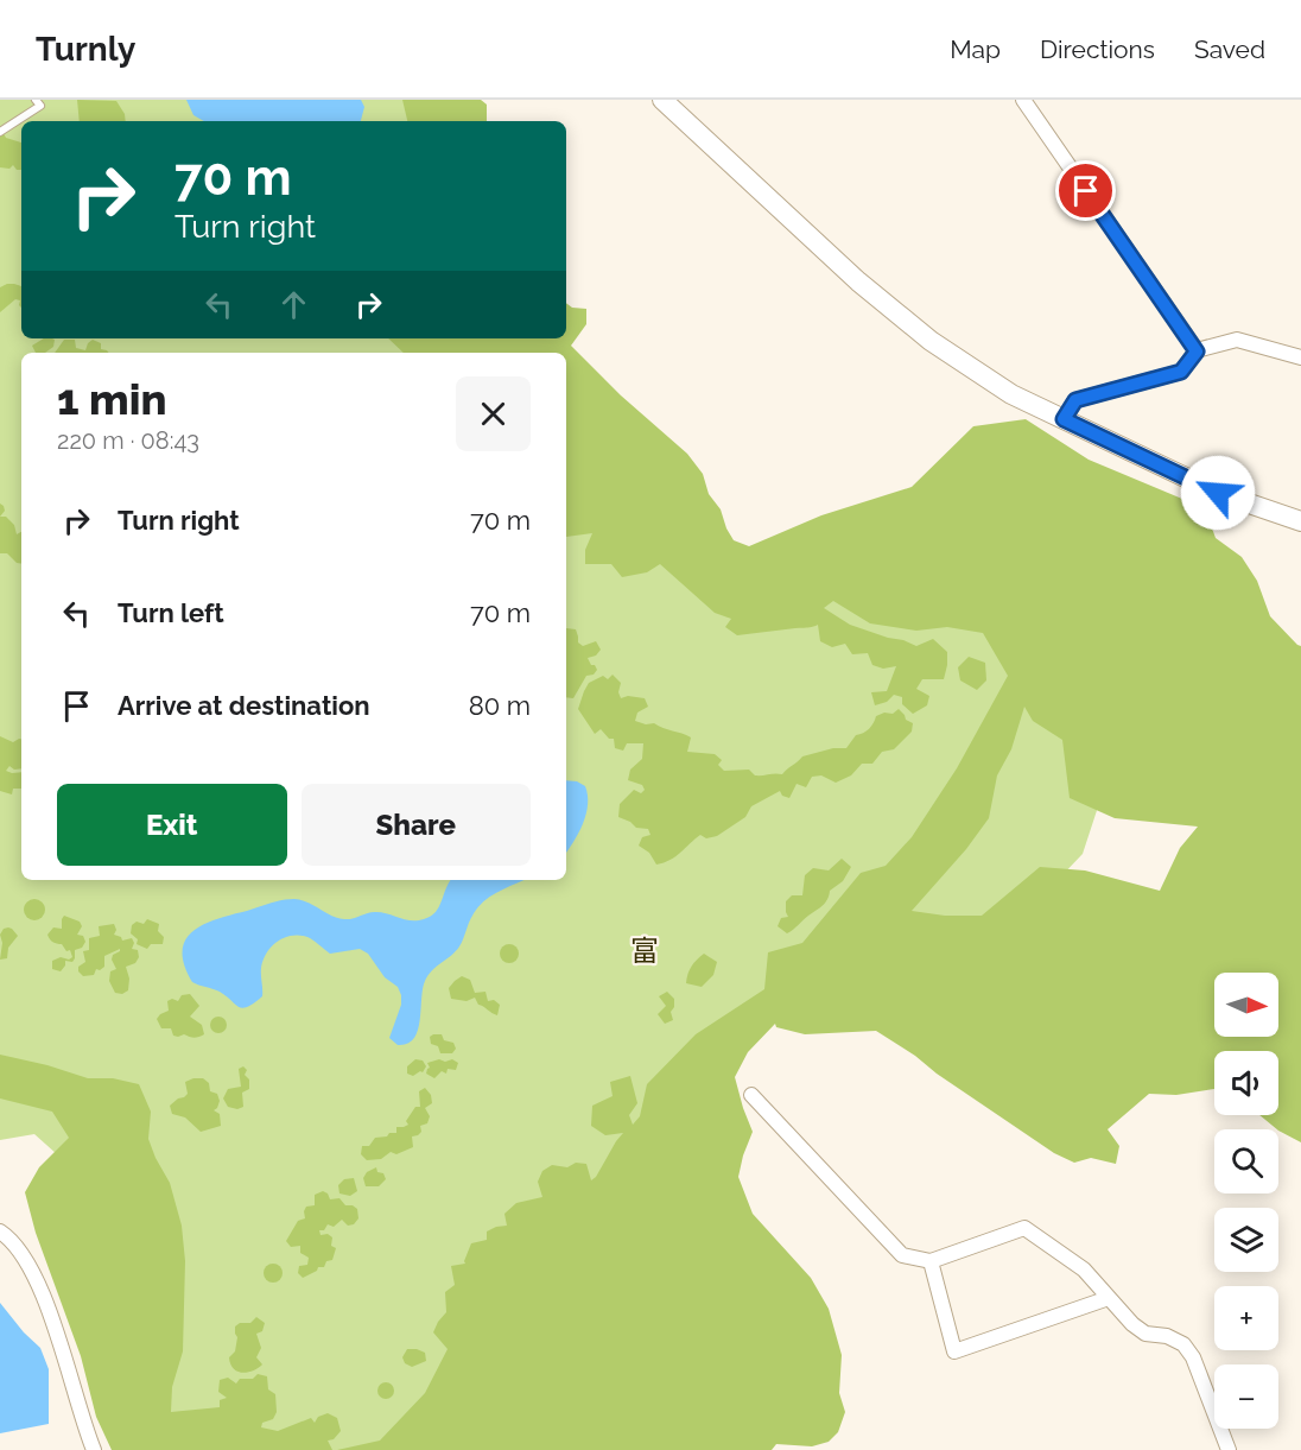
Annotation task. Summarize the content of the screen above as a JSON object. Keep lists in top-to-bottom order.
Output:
{
  "districts": ["富"],
  "north": "right",
  "page": {
    "header": "Turnly",
    "nav": ["Map", "Directions", "Saved"],
    "turn": ["70 m", "Turn right"],
    "heading": ["1 min", "220 m · 08:43"],
    "list": [
      {
        "name": "Turn right",
        "value": "70 m"
      },
      {
        "name": "Turn left",
        "value": "70 m"
      },
      {
        "name": "Arrive at destination",
        "value": "80 m"
      }
    ],
    "buttons": ["Exit", "Share"],
    "map_buttons": ["+", "−"]
  }
}
